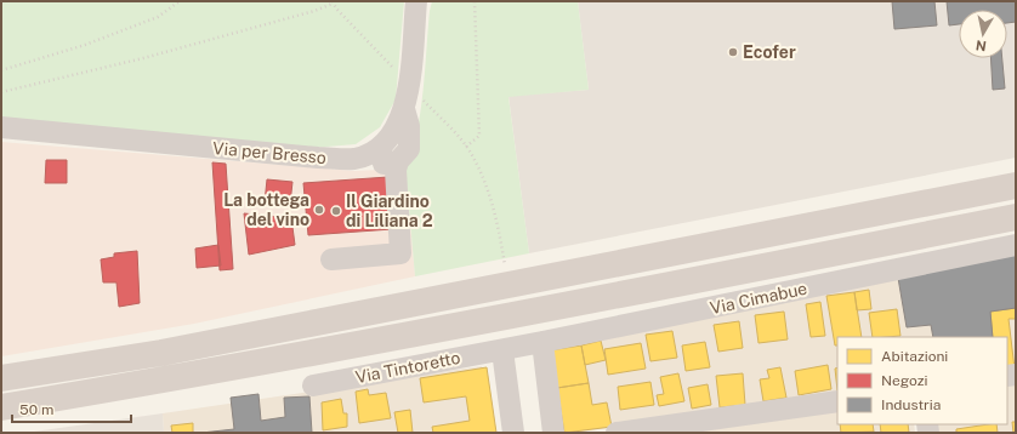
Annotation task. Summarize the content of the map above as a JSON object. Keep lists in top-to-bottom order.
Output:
{
  "streets": {
    "street": ["Via per Bresso", "Via Cimabue", "Via Tintoretto"]
  },
  "crossings": [
    ["Via Cimabue", "Via Tintoretto"]
  ],
  "places": ["Ecofer", "La bottega del vino", "Il Giardino di Liliana 2"],
  "legend": ["Abitazioni", "Negozi", "Industria"],
  "scale_bar": "50 m",
  "north": "bottom"
}
